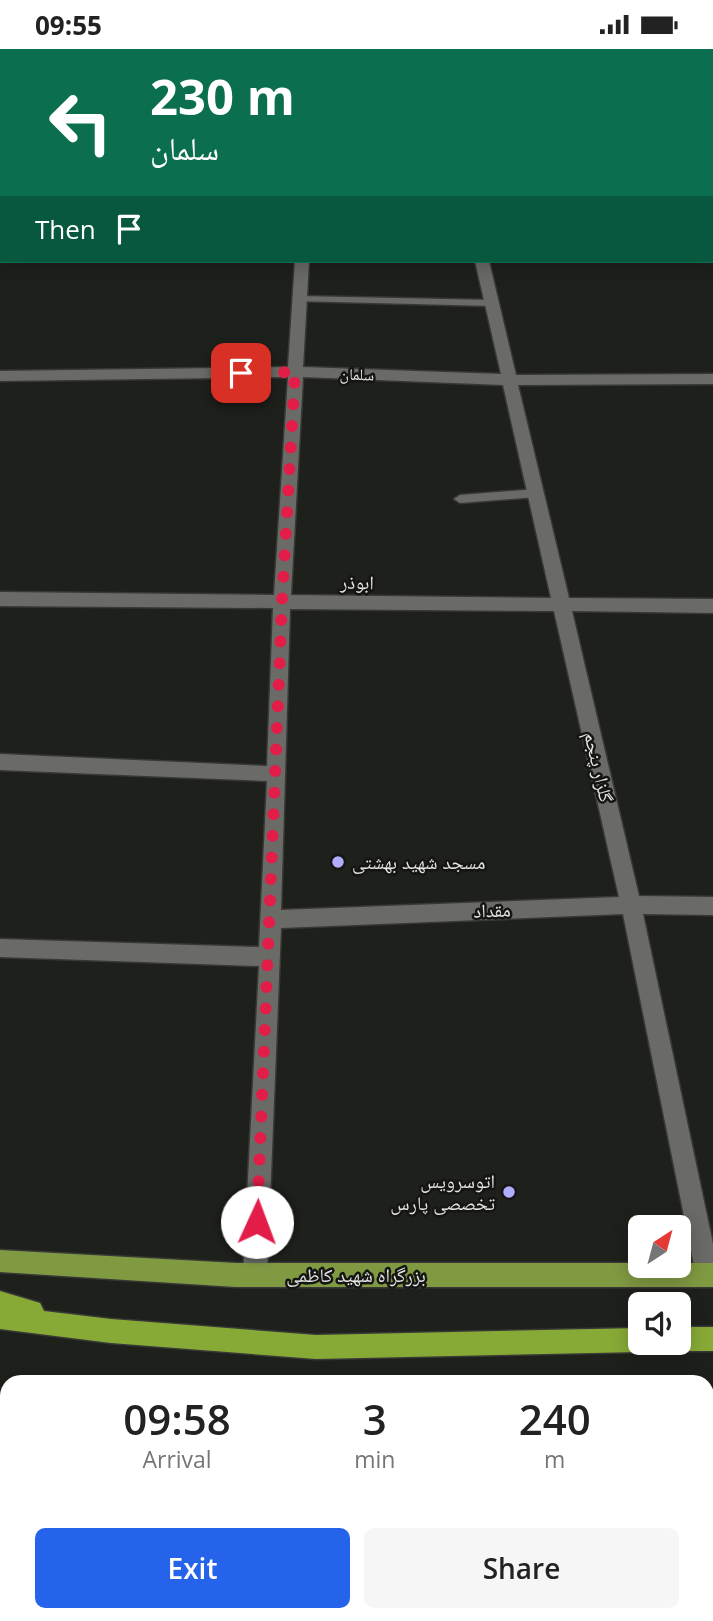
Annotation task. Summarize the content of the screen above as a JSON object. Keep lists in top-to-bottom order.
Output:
{
  "streets": {
    "main road": ["بزرگراه شهید کاظمی"],
    "street": [
      "سلمان",
      "ابوذر",
      "گلزار پنجم",
      "مقداد"
    ]
  },
  "crossings": [
    ["سلمان", "گلزار پنجم"],
    ["ابوذر", "گلزار پنجم"],
    ["گلزار پنجم", "مقداد"],
    ["گلزار پنجم", "بزرگراه شهید کاظمی"]
  ],
  "places": ["مسجد شهید بهشتی", "اتوسرویس تخصصی پارس"],
  "north": "top right",
  "page": {
    "status": "09:55",
    "turn": ["230 m", "سلمان"],
    "then": "Then",
    "eta": [
      "09:58",
      "Arrival",
      "3",
      "min",
      "240",
      "m"
    ],
    "buttons": ["Exit", "Share"]
  }
}
